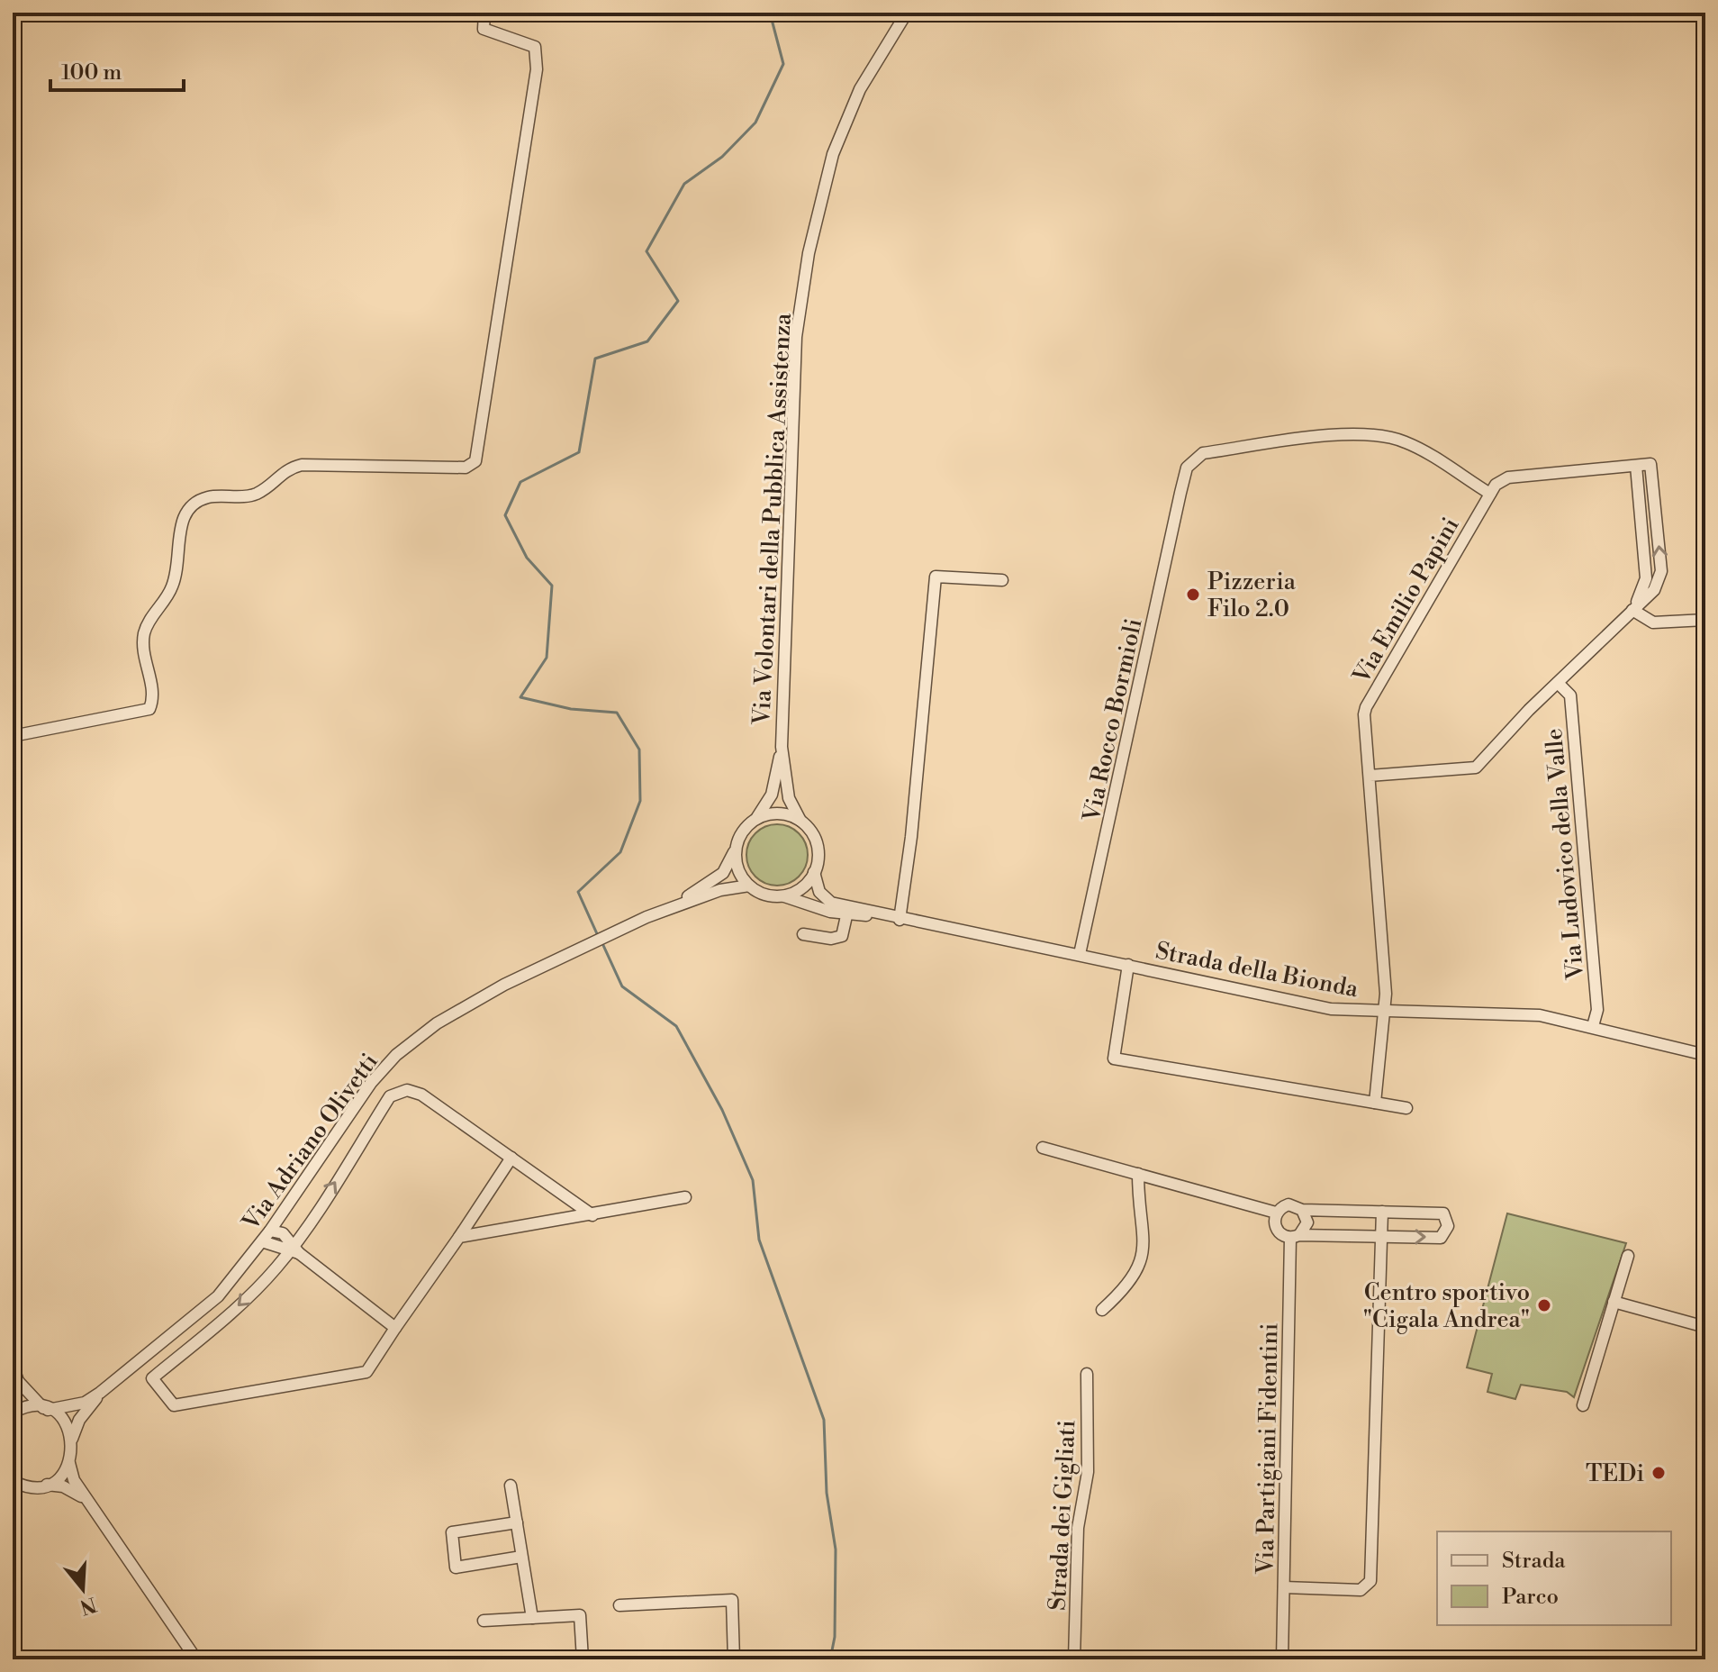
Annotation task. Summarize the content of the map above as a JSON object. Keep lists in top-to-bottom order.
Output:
{
  "streets": {
    "street": [
      "Via Volontari della Pubblica Assistenza",
      "Via Emilio Papini",
      "Via Rocco Bormioli",
      "Via Ludovico della Valle",
      "Strada della Bionda",
      "Via Adriano Olivetti",
      "Via Partigiani Fidentini",
      "Strada dei Gigliati"
    ]
  },
  "crossings": [
    ["Via Volontari della Pubblica Assistenza", "Strada della Bionda"],
    ["Via Emilio Papini", "Via Rocco Bormioli"],
    ["Via Emilio Papini", "Via Ludovico della Valle"],
    ["Via Emilio Papini", "Strada della Bionda"],
    ["Via Rocco Bormioli", "Strada della Bionda"],
    ["Via Ludovico della Valle", "Strada della Bionda"]
  ],
  "places": ["Pizzeria Filo 2.0", "Centro sportivo \"Cigala Andrea\"", "TEDi"],
  "legend": ["Strada", "Parco"],
  "scale_bar": "100 m",
  "north": "bottom"
}
